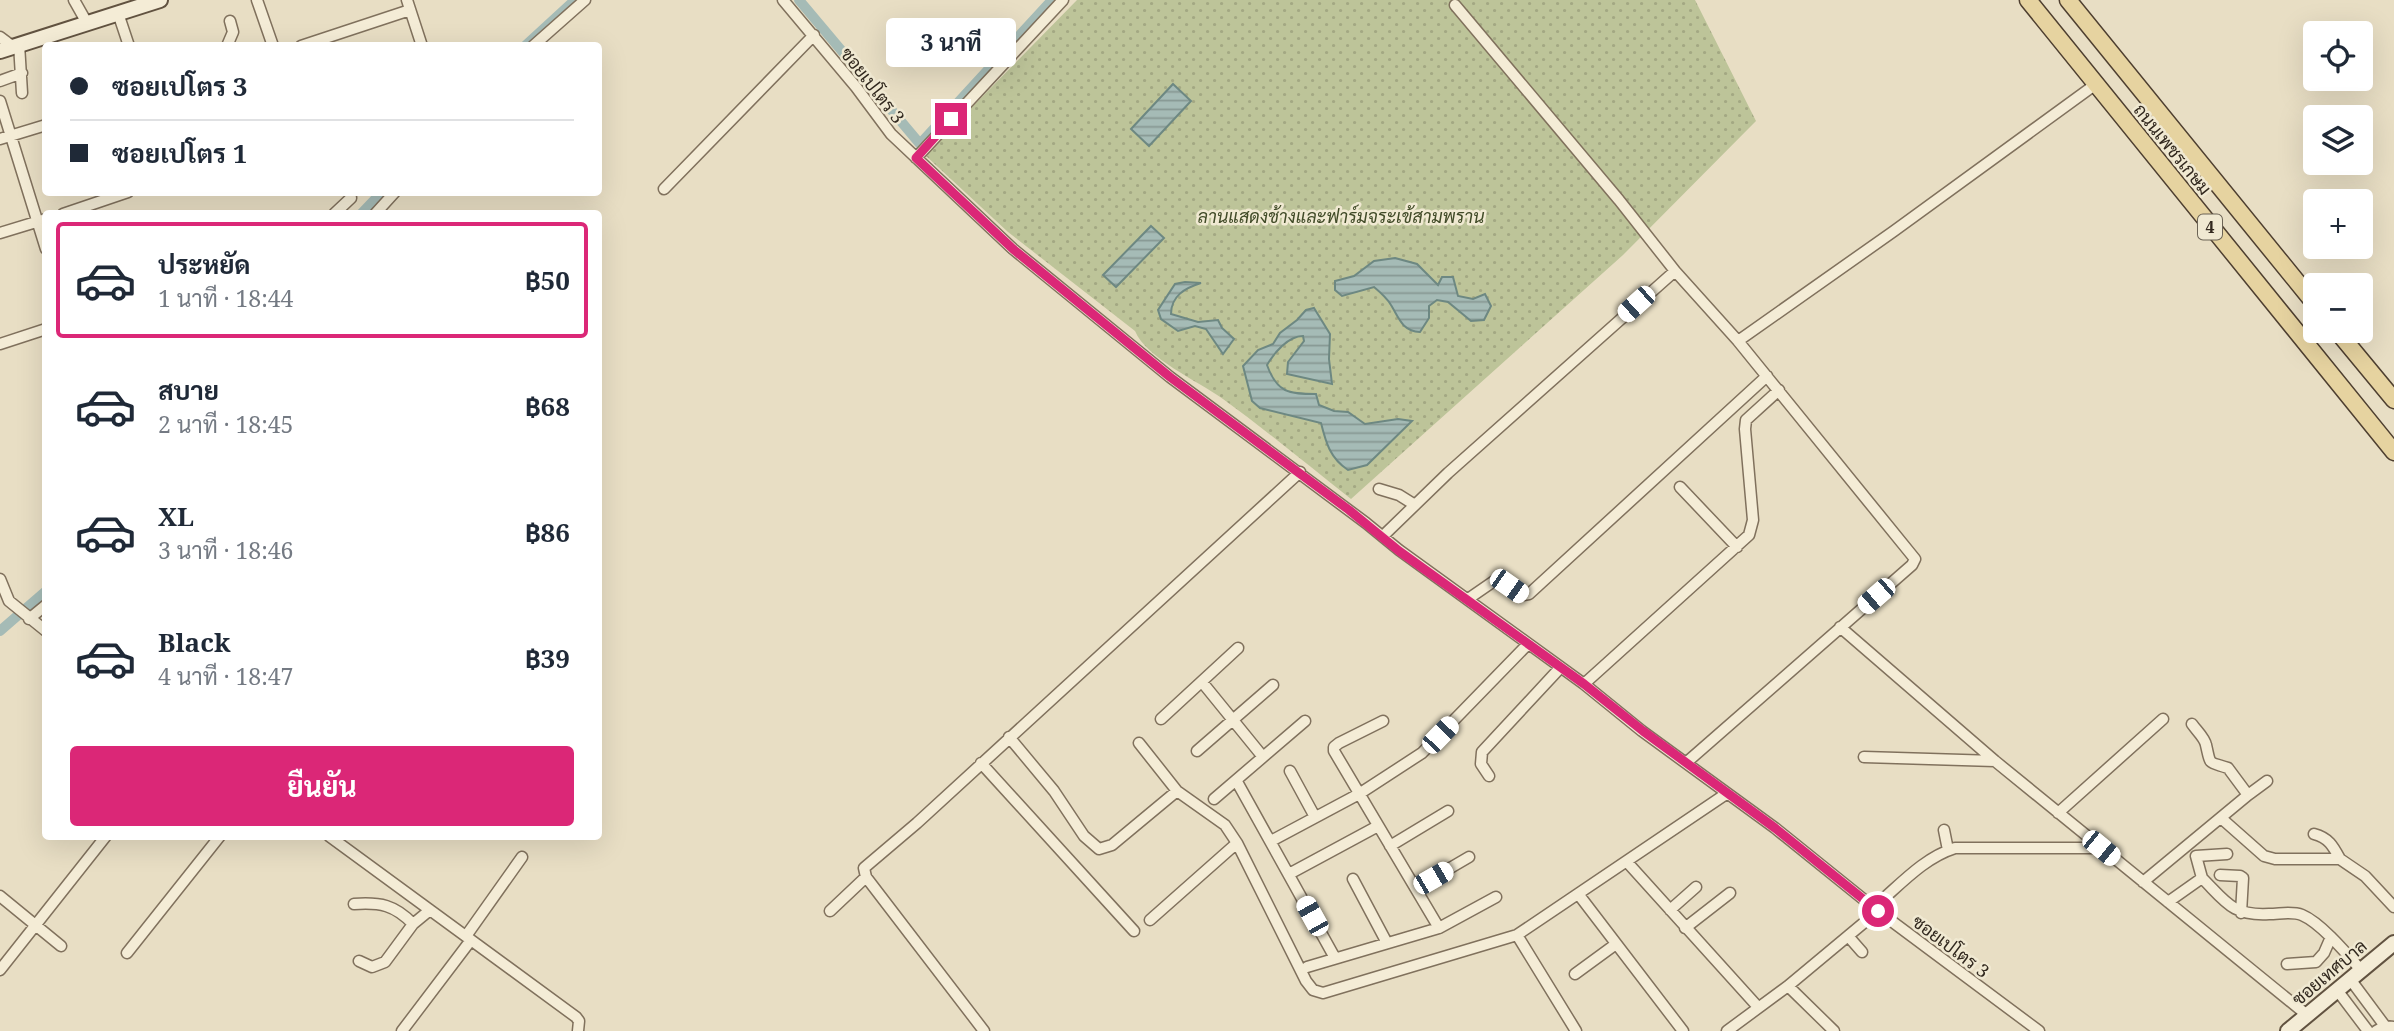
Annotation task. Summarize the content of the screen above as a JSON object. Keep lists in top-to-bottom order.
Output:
{
  "streets": {
    "main road": ["ถนนเพชรเกษม", "4"],
    "street": ["ซอยเปโตร 3", "ซอยเทศบาล"]
  },
  "parks": ["ลานแสดงช้างและฟาร์มจระเข้สามพราน"],
  "page": {
    "bubble": "3 นาที",
    "map_buttons": ["+", "−"],
    "banner": ["ซอยเปโตร 3", "ซอยเปโตร 1"],
    "list": [
      {
        "name": "ประหยัด",
        "note": "1 นาที · 18:44",
        "value": "฿50"
      },
      {
        "name": "สบาย",
        "note": "2 นาที · 18:45",
        "value": "฿68"
      },
      {
        "name": "XL",
        "note": "3 นาที · 18:46",
        "value": "฿86"
      },
      {
        "name": "Black",
        "note": "4 นาที · 18:47",
        "value": "฿39"
      }
    ],
    "buttons": "ยืนยัน"
  }
}
